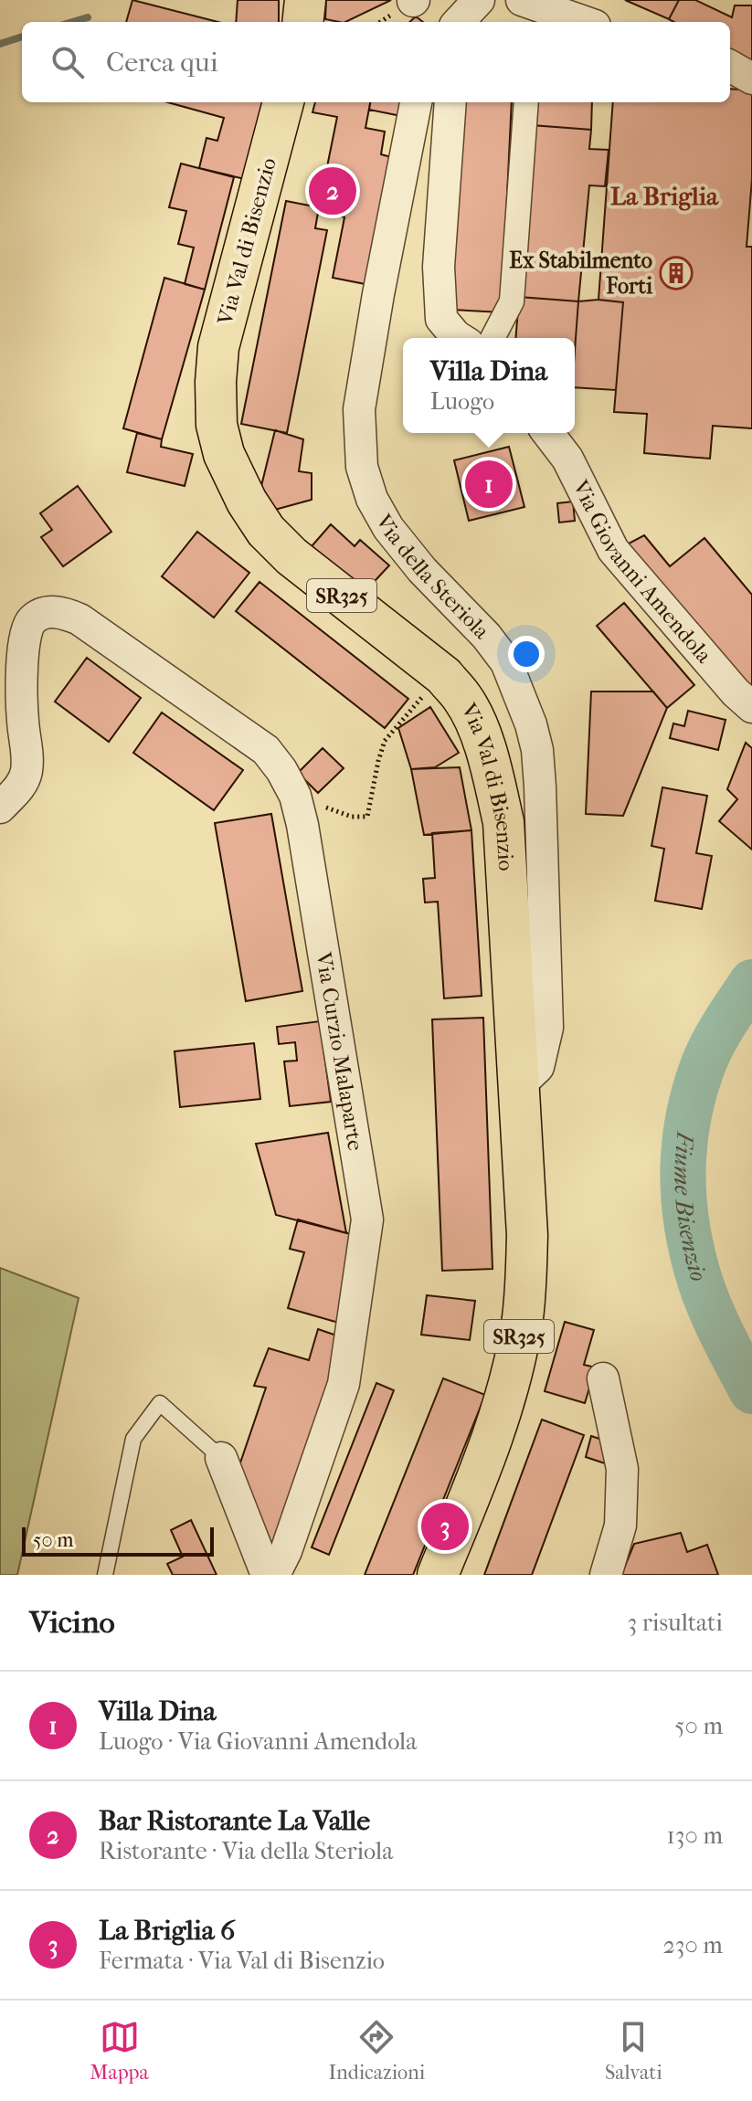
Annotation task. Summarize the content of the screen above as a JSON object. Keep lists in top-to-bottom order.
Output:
{
  "streets": {
    "main road": ["Via Val di Bisenzio", "SR325"],
    "street": ["Via Giovanni Amendola", "Via della Steriola", "Via Curzio Malaparte"]
  },
  "crossings": [
    ["Via Val di Bisenzio", "Via della Steriola"]
  ],
  "districts": ["La Briglia"],
  "water": ["Fiume Bisenzio"],
  "places": {
    "building": ["Ex Stabilmento Forti"]
  },
  "scale_bar": "50 m",
  "page": {
    "search": "Cerca qui",
    "pins": ["2", "1", "3"],
    "popup": ["Villa Dina", "Luogo"],
    "scale": "50 m",
    "heading": ["Vicino", "3 risultati"],
    "list": [
      {
        "mark": "1",
        "name": "Villa Dina",
        "note": "Luogo · Via Giovanni Amendola",
        "value": "50 m"
      },
      {
        "mark": "2",
        "name": "Bar Ristorante La Valle",
        "note": "Ristorante · Via della Steriola",
        "value": "130 m"
      },
      {
        "mark": "3",
        "name": "La Briglia 6",
        "note": "Fermata · Via Val di Bisenzio",
        "value": "230 m"
      }
    ],
    "nav": ["Mappa", "Indicazioni", "Salvati"]
  }
}
